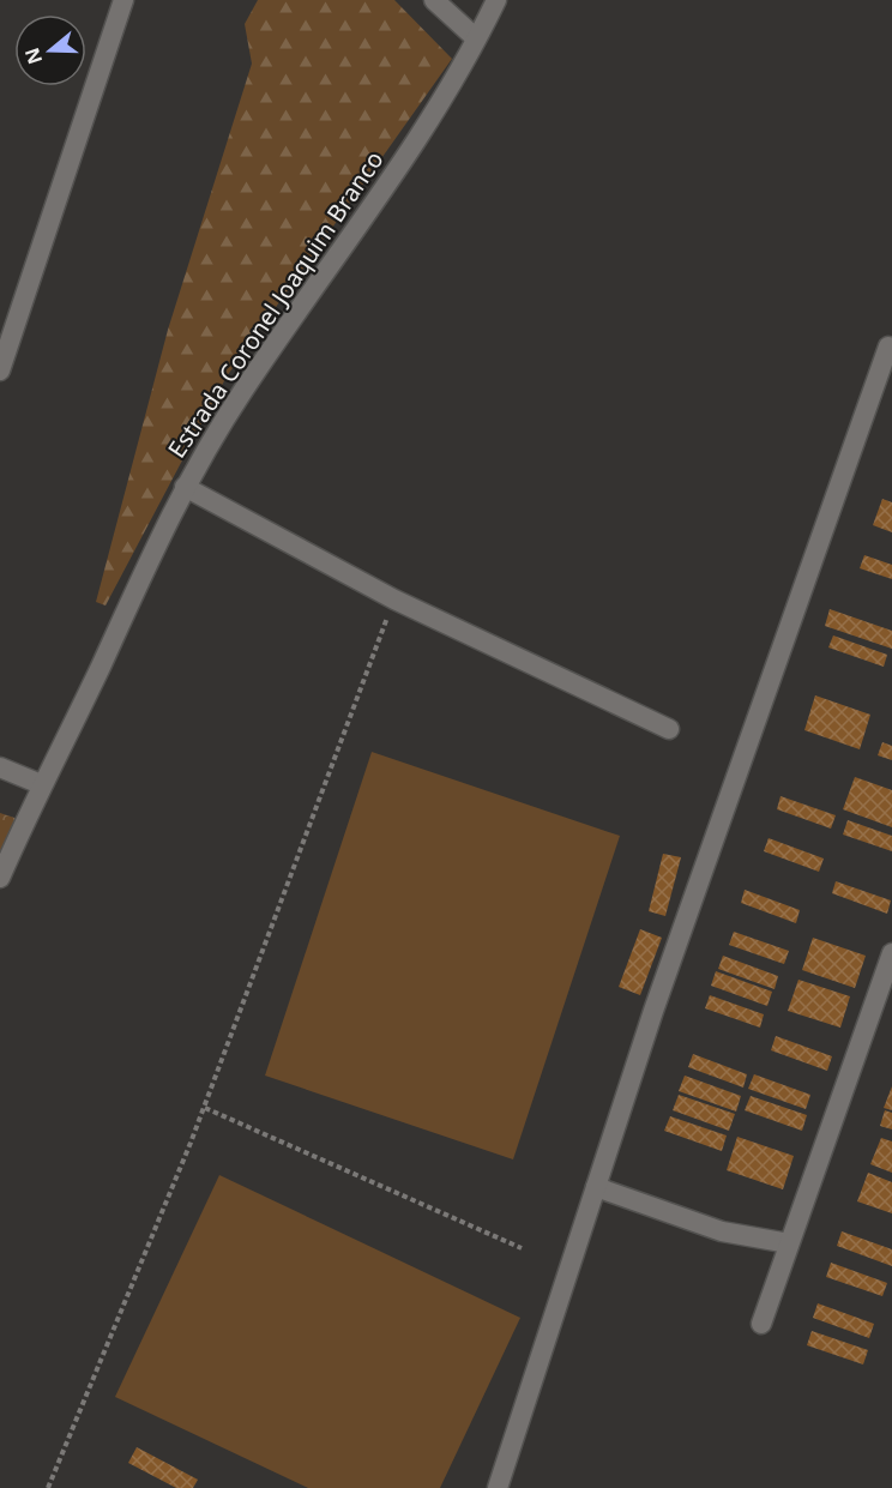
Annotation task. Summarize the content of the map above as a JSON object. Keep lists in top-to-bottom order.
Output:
{
  "streets": {
    "street": ["Estrada Coronel Joaquim Branco"]
  },
  "north": "left"
}
